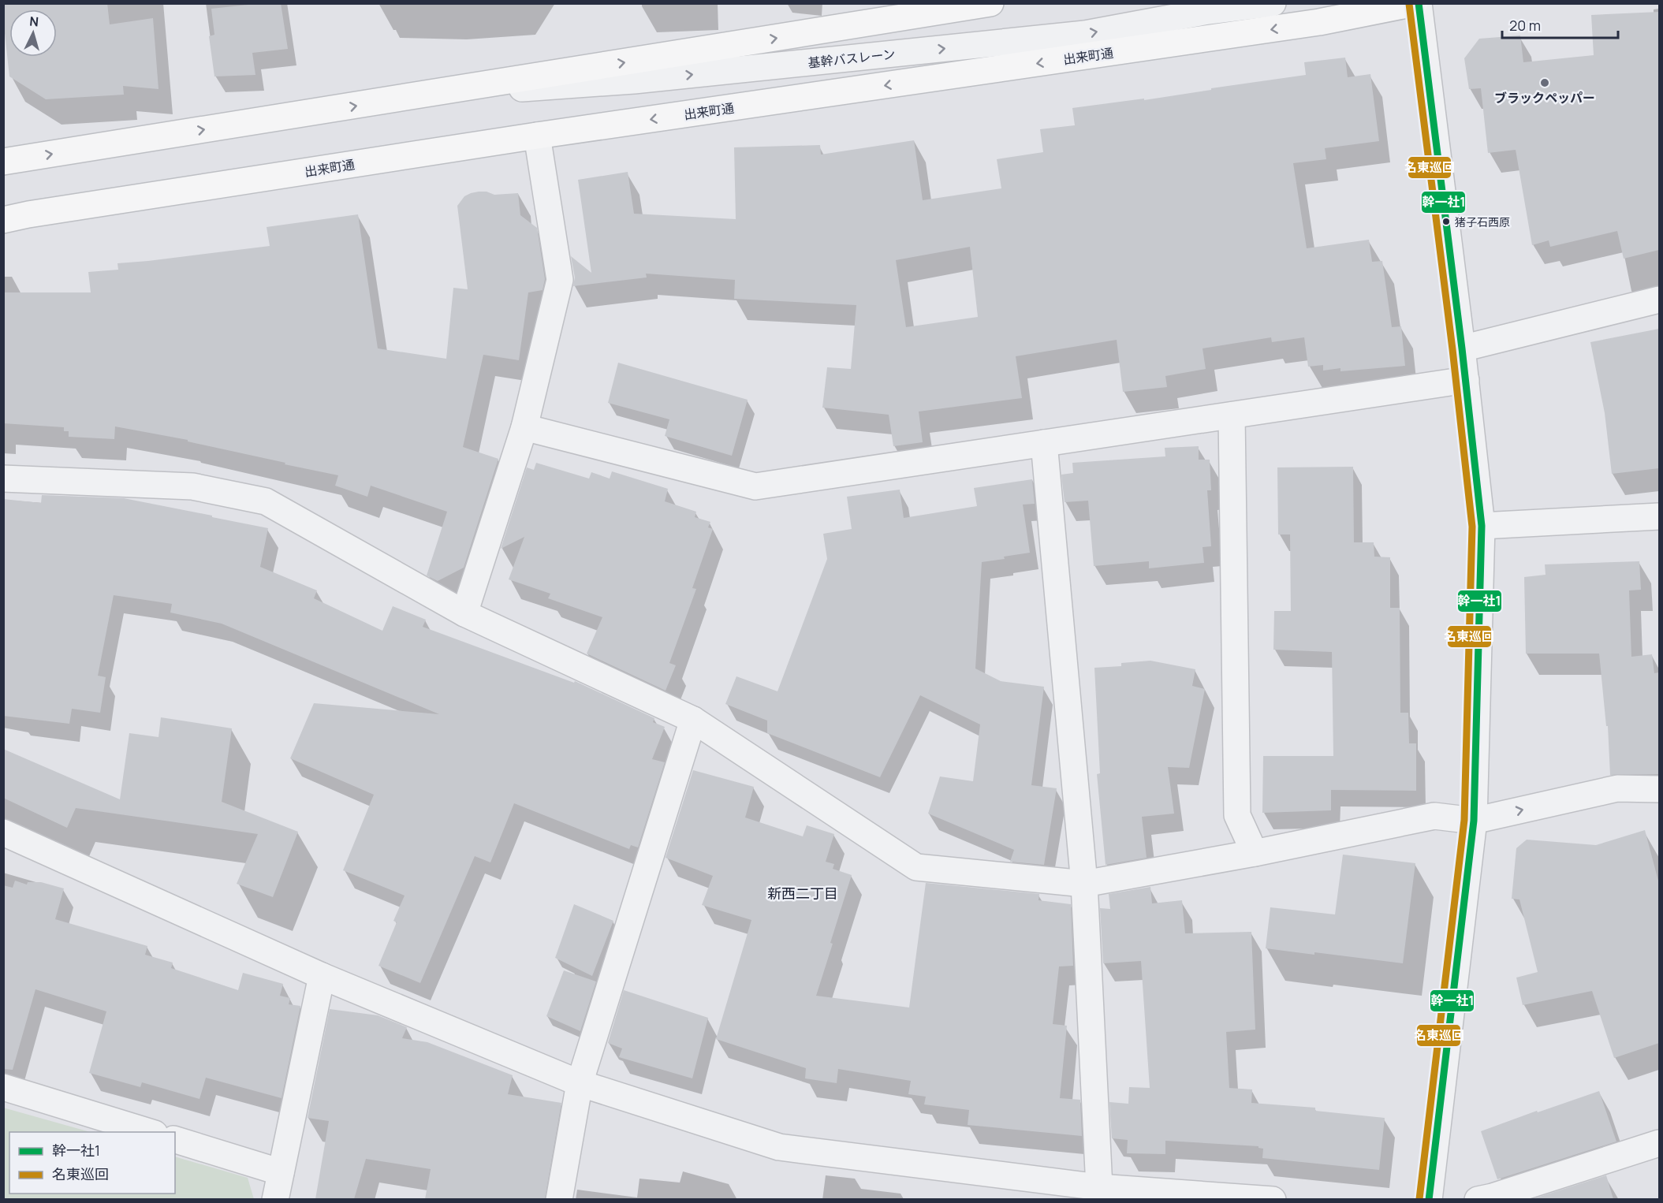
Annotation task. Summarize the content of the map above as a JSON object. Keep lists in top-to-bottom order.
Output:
{
  "streets": {
    "main road": ["出来町通"],
    "street": ["基幹バスレーン"]
  },
  "one_way": ["基幹バスレーン"],
  "districts": ["新西二丁目"],
  "places": ["ブラックペッパー", "猪子石西原"],
  "lines": ["transit line 幹一社1", "transit line 名東巡回"],
  "legend": ["幹一社1", "名東巡回"],
  "scale_bar": "20 m",
  "north": "top"
}
